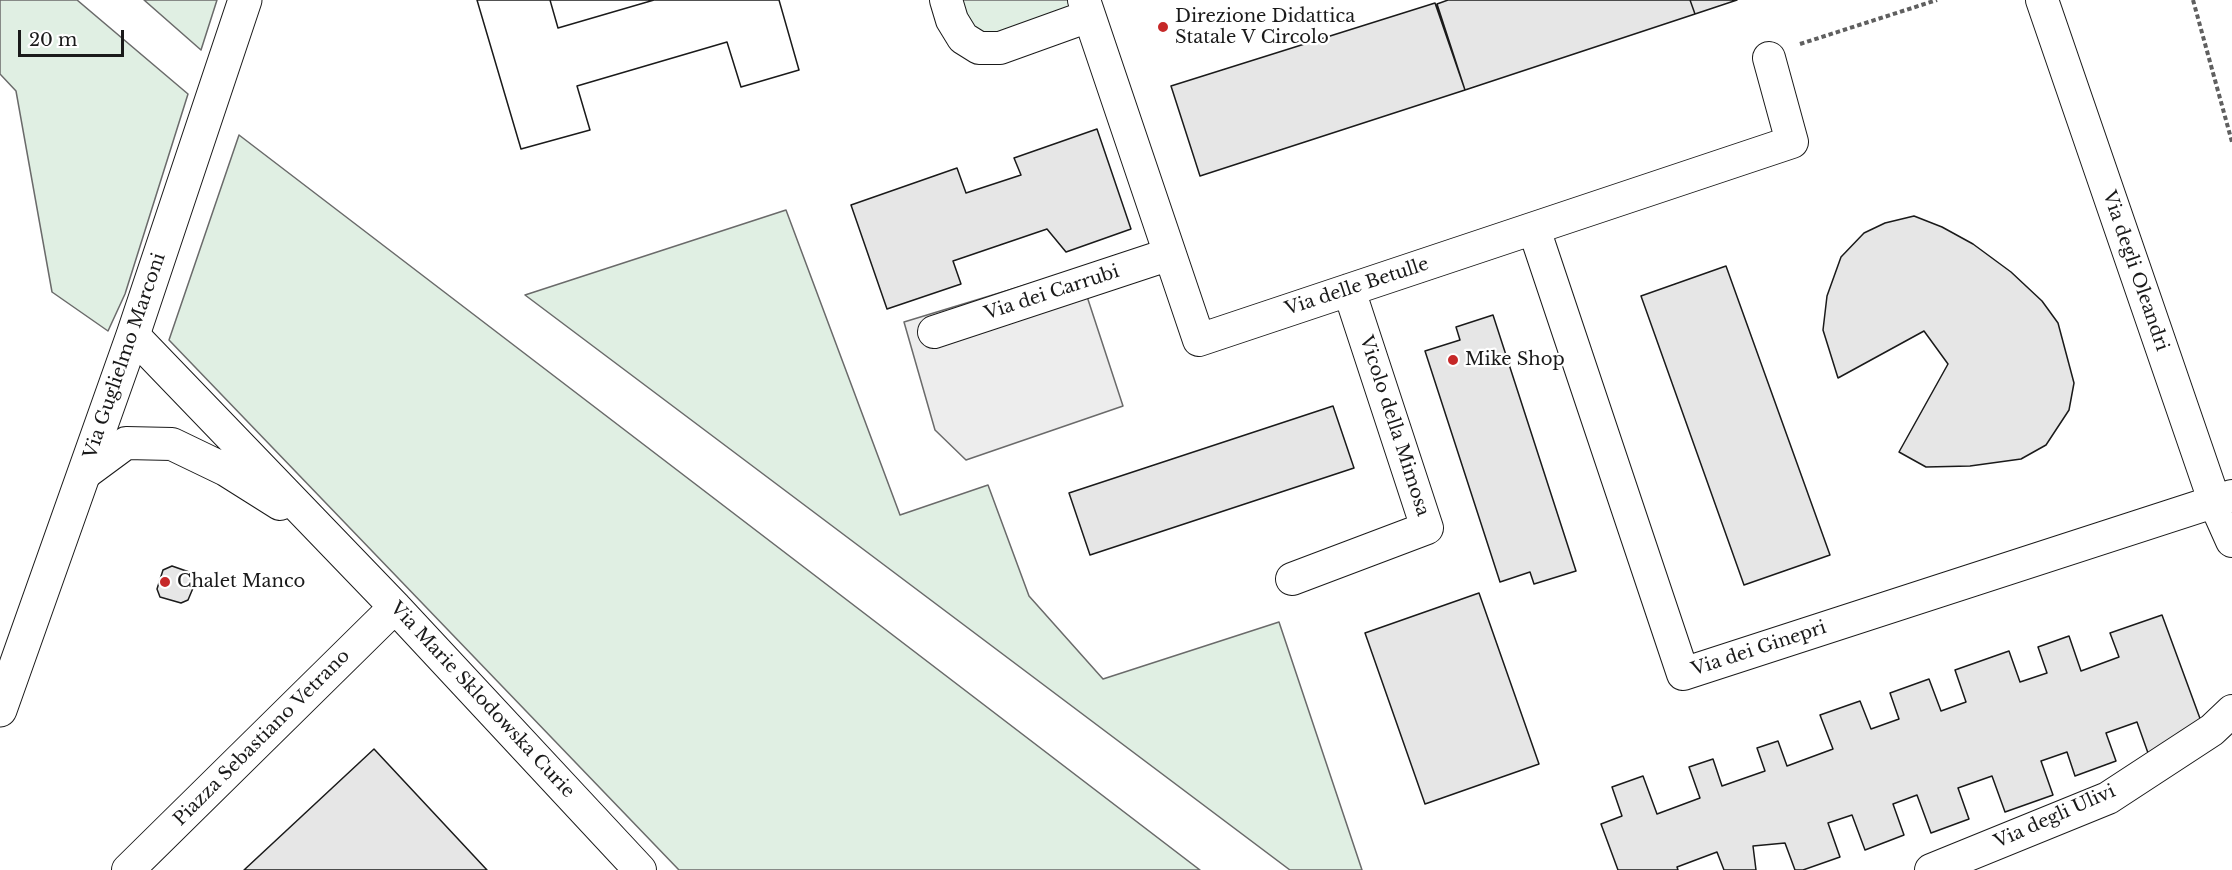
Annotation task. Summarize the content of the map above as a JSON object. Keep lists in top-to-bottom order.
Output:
{
  "streets": {
    "street": [
      "Via degli Oleandri",
      "Via delle Betulle",
      "Via dei Carrubi",
      "Via Guglielmo Marconi",
      "Vicolo della Mimosa",
      "Via dei Ginepri",
      "Via Marie Sklodowska Curie",
      "Piazza Sebastiano Vetrano",
      "Via degli Ulivi"
    ]
  },
  "crossings": [
    ["Via degli Oleandri", "Via dei Ginepri"],
    ["Via delle Betulle", "Via dei Carrubi"],
    ["Via delle Betulle", "Vicolo della Mimosa"],
    ["Via delle Betulle", "Via dei Ginepri"],
    ["Via Guglielmo Marconi", "Via Marie Sklodowska Curie"],
    ["Via Marie Sklodowska Curie", "Piazza Sebastiano Vetrano"]
  ],
  "places": ["Direzione Didattica Statale V Circolo", "Mike Shop", "Chalet Manco"],
  "scale_bar": "20 m"
}
